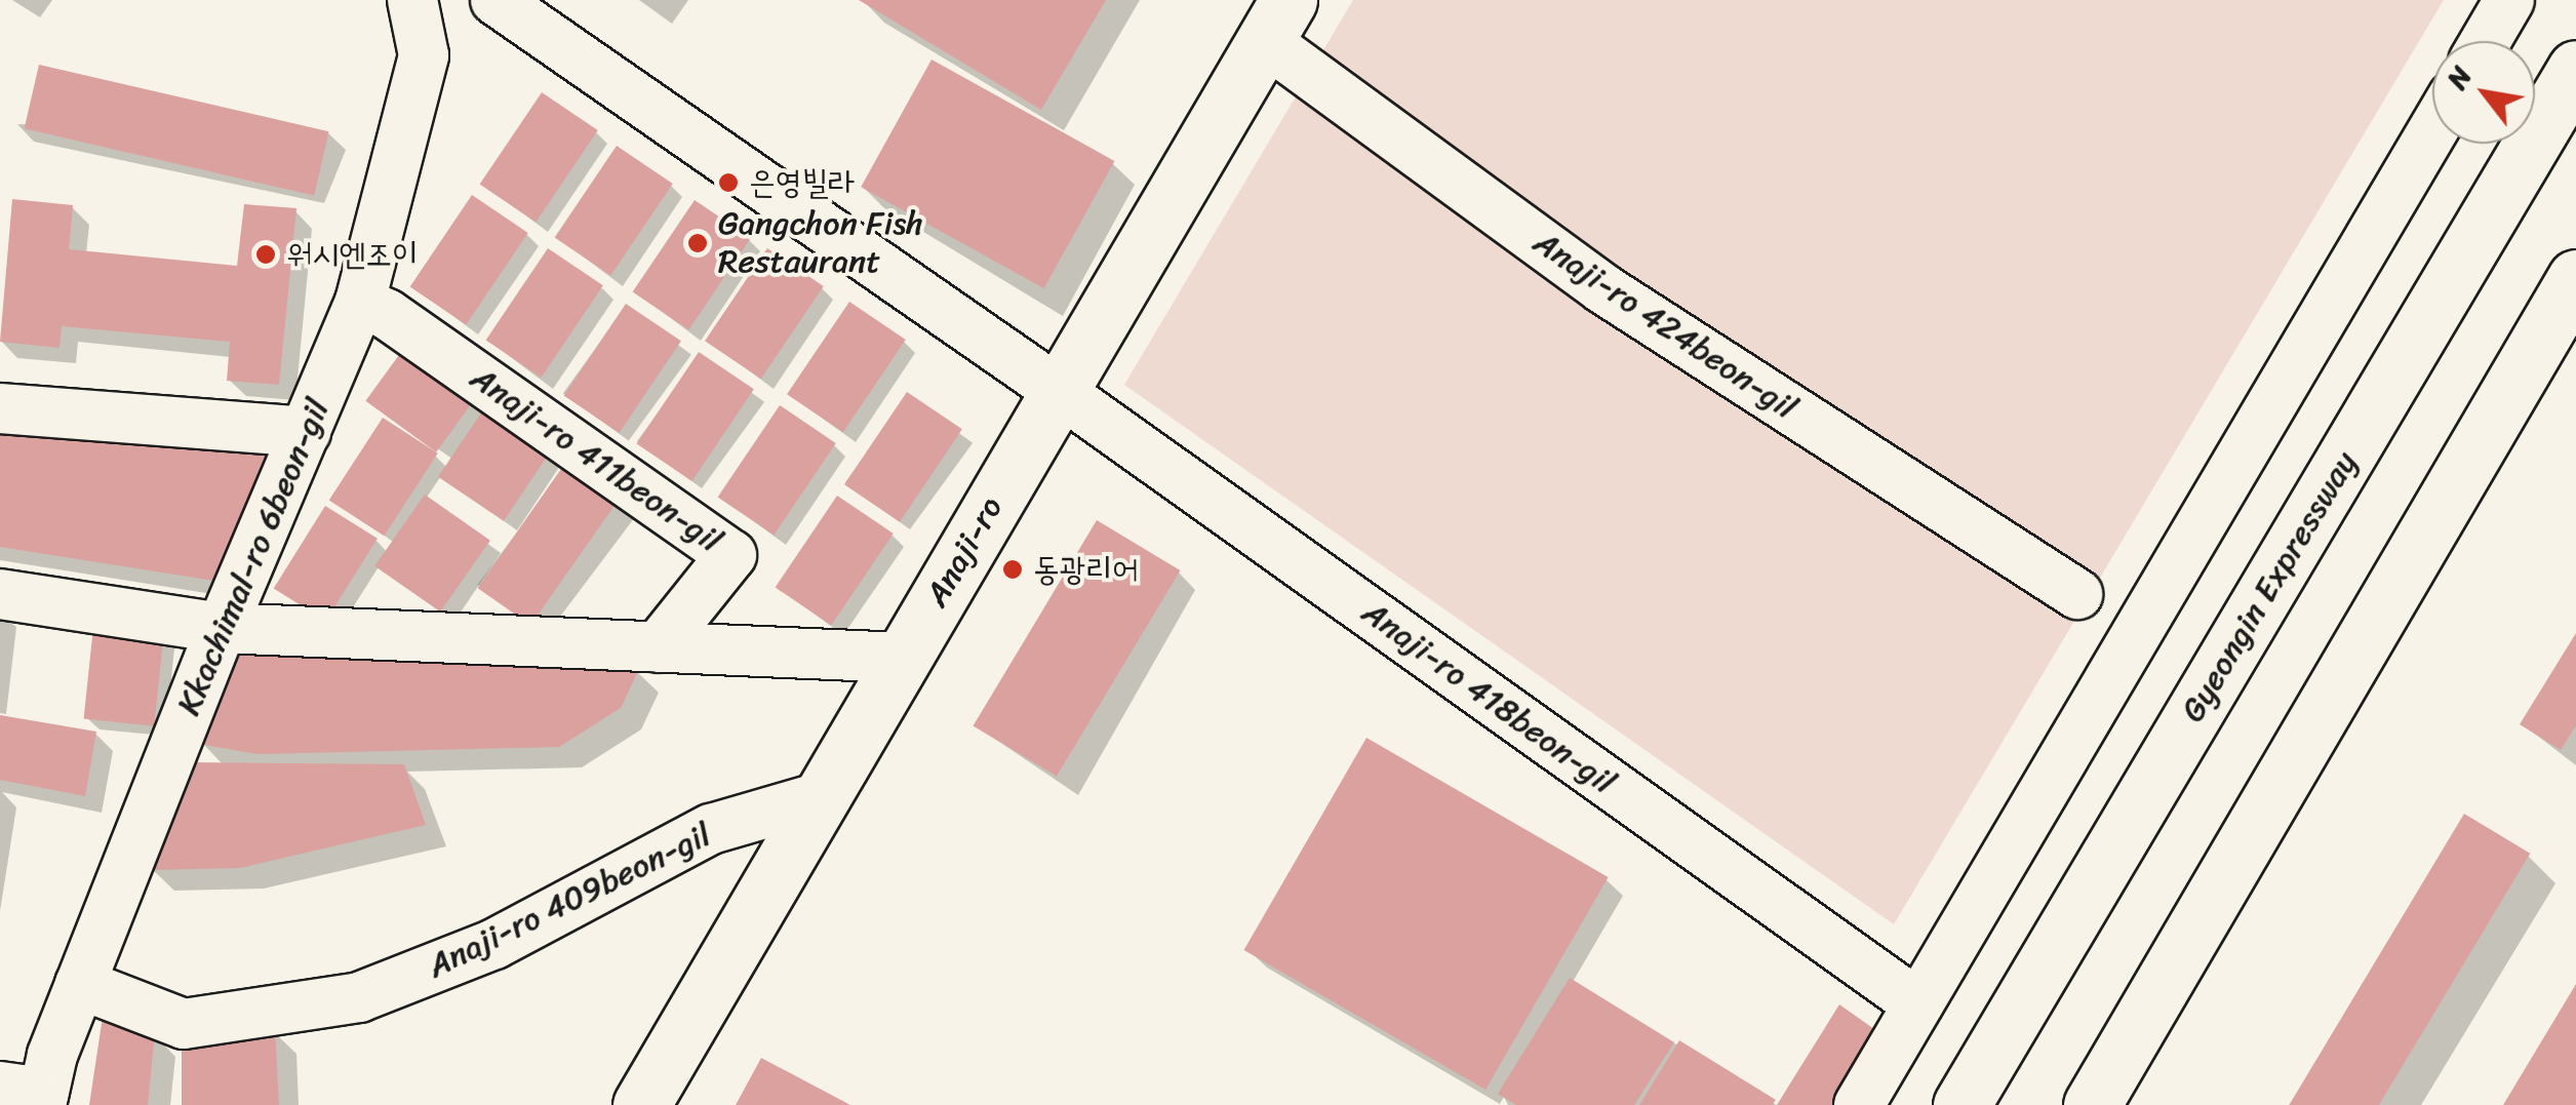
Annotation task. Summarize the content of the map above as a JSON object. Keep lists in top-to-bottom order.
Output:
{
  "streets": {
    "main road": ["Anaji-ro", "Gyeongin Expressway"],
    "street": [
      "Anaji-ro 424beon-gil",
      "Anaji-ro 411beon-gil",
      "Kkachimal-ro 6beon-gil",
      "Anaji-ro 418beon-gil",
      "Anaji-ro 409beon-gil"
    ]
  },
  "crossings": [
    ["Anaji-ro 424beon-gil", "Anaji-ro"],
    ["Anaji-ro 411beon-gil", "Kkachimal-ro 6beon-gil"],
    ["Anaji-ro", "Anaji-ro 418beon-gil"],
    ["Anaji-ro", "Anaji-ro 409beon-gil"],
    ["Kkachimal-ro 6beon-gil", "Anaji-ro 409beon-gil"]
  ],
  "places": [
    "은영빌라",
    "Gangchon Fish Restaurant",
    "워시엔조이",
    "동광리어"
  ],
  "north": "top left"
}
